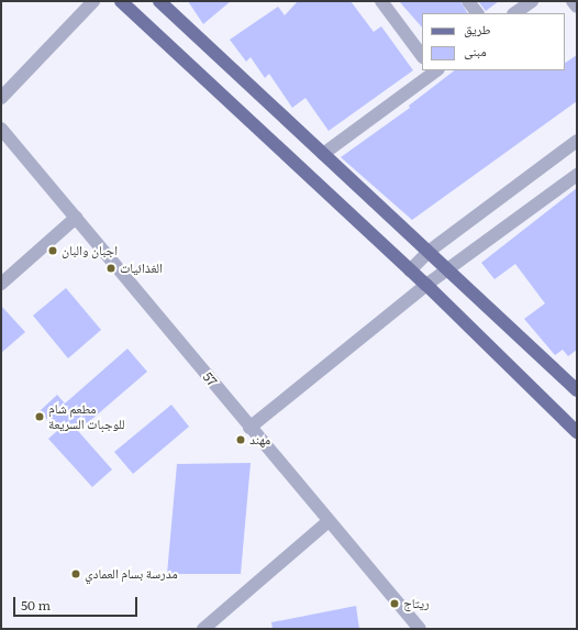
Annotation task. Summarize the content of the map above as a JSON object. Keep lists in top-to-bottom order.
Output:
{
  "streets": {
    "street": ["57"]
  },
  "places": [
    "اجبان والبان",
    "الغذائيات",
    "مطعم شام للوجبات السريعة",
    "مهند",
    "مدرسة بسام العمادي",
    "ريتاج"
  ],
  "legend": ["طريق", "مبنى"],
  "scale_bar": "50 m"
}
